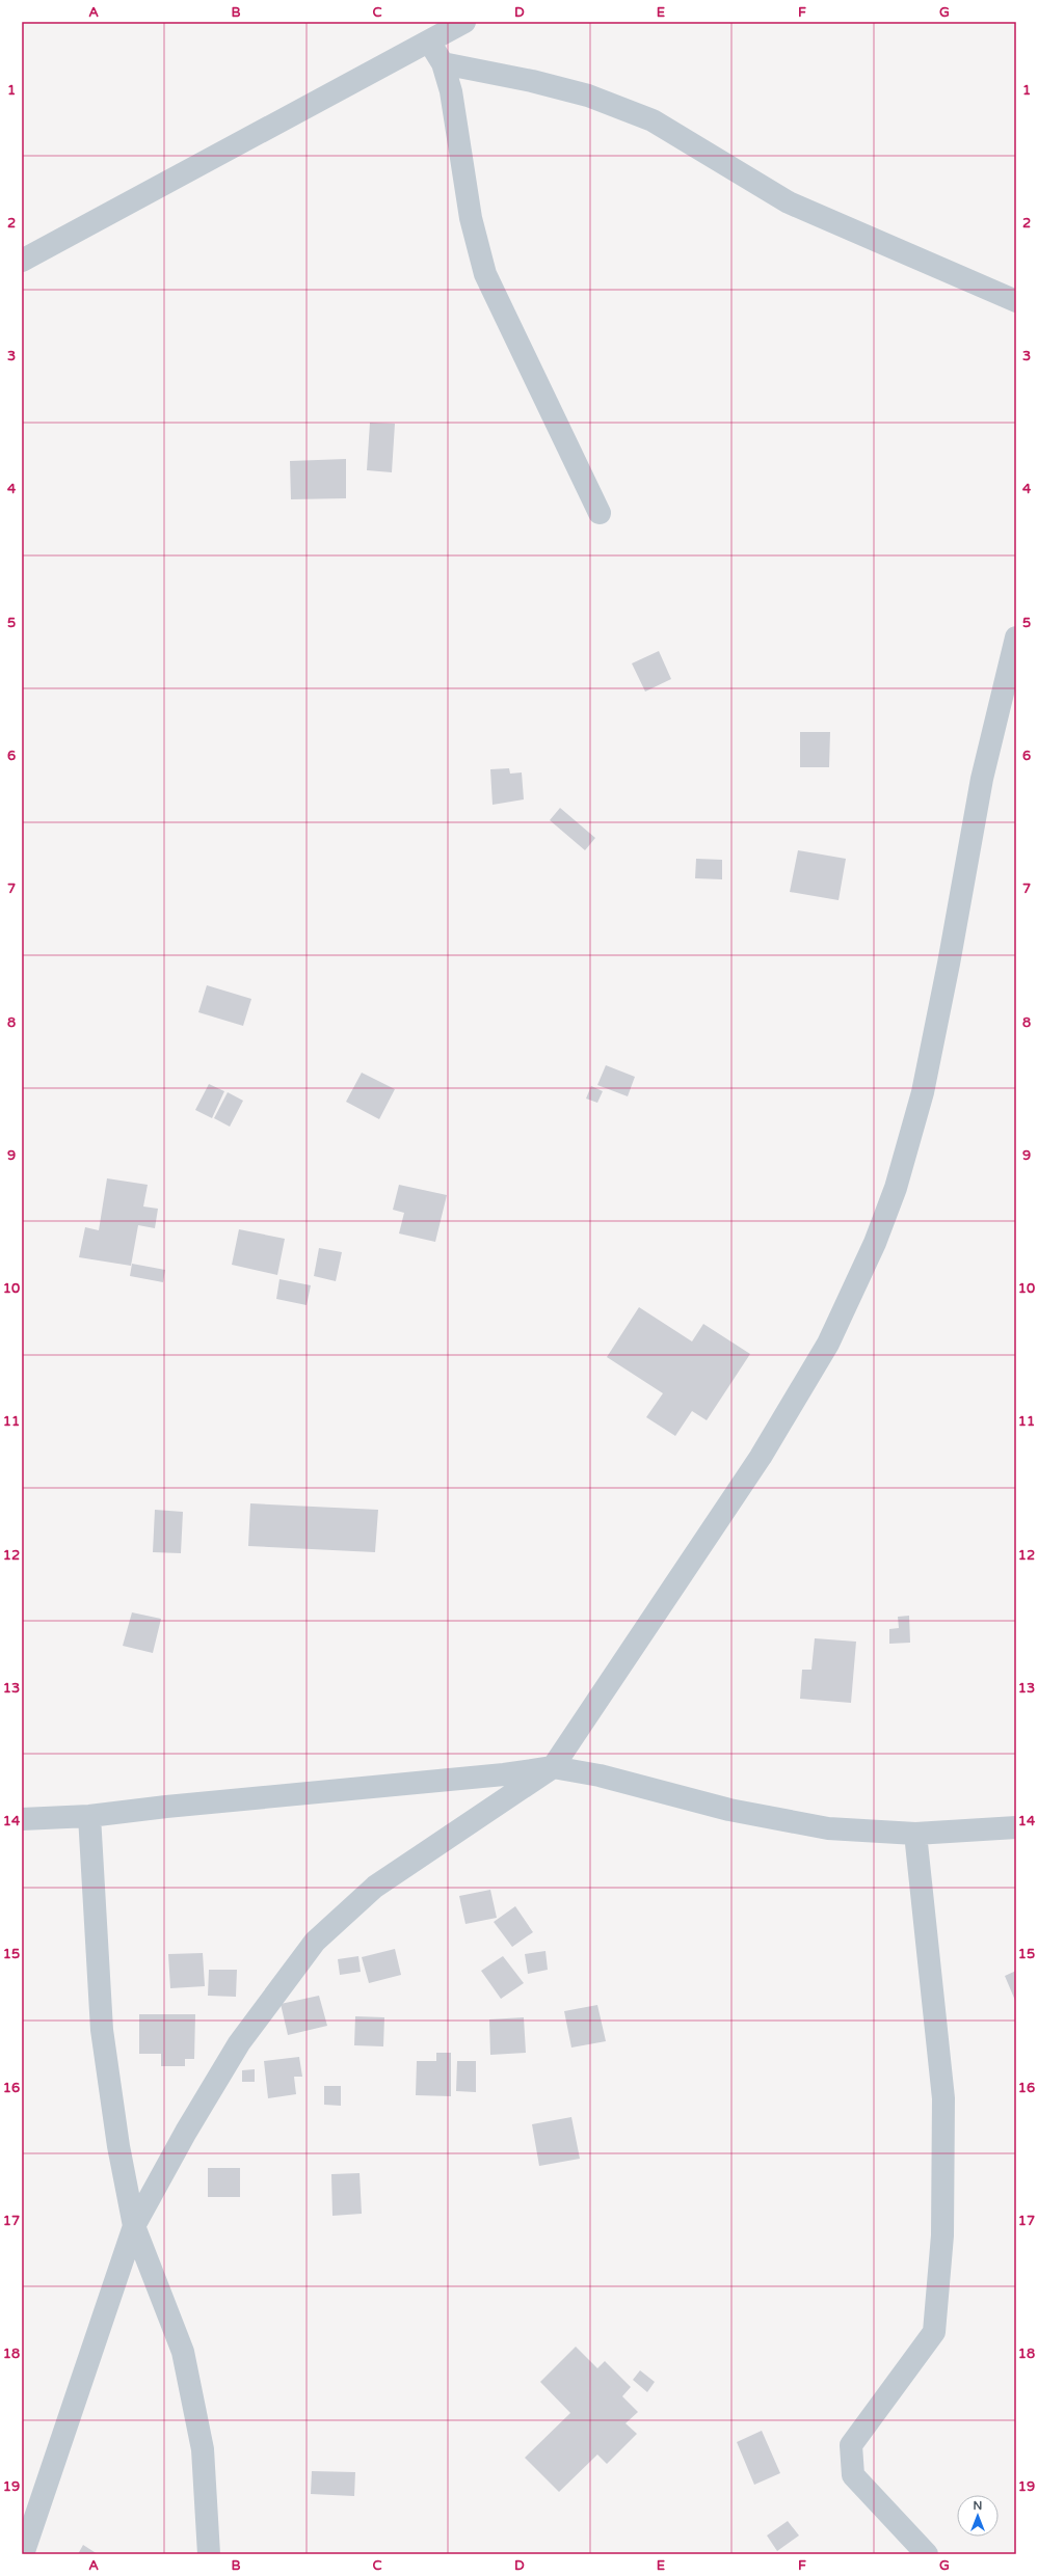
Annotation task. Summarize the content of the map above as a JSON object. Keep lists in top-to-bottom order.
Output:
{
  "north": "top",
  "grid": {
    "columns": [
      "A",
      "B",
      "C",
      "D",
      "E",
      "F",
      "G"
    ],
    "rows": [
      "1",
      "2",
      "3",
      "4",
      "5",
      "6",
      "7",
      "8",
      "9",
      "10",
      "11",
      "12",
      "13",
      "14",
      "15",
      "16",
      "17",
      "18",
      "19"
    ]
  }
}
